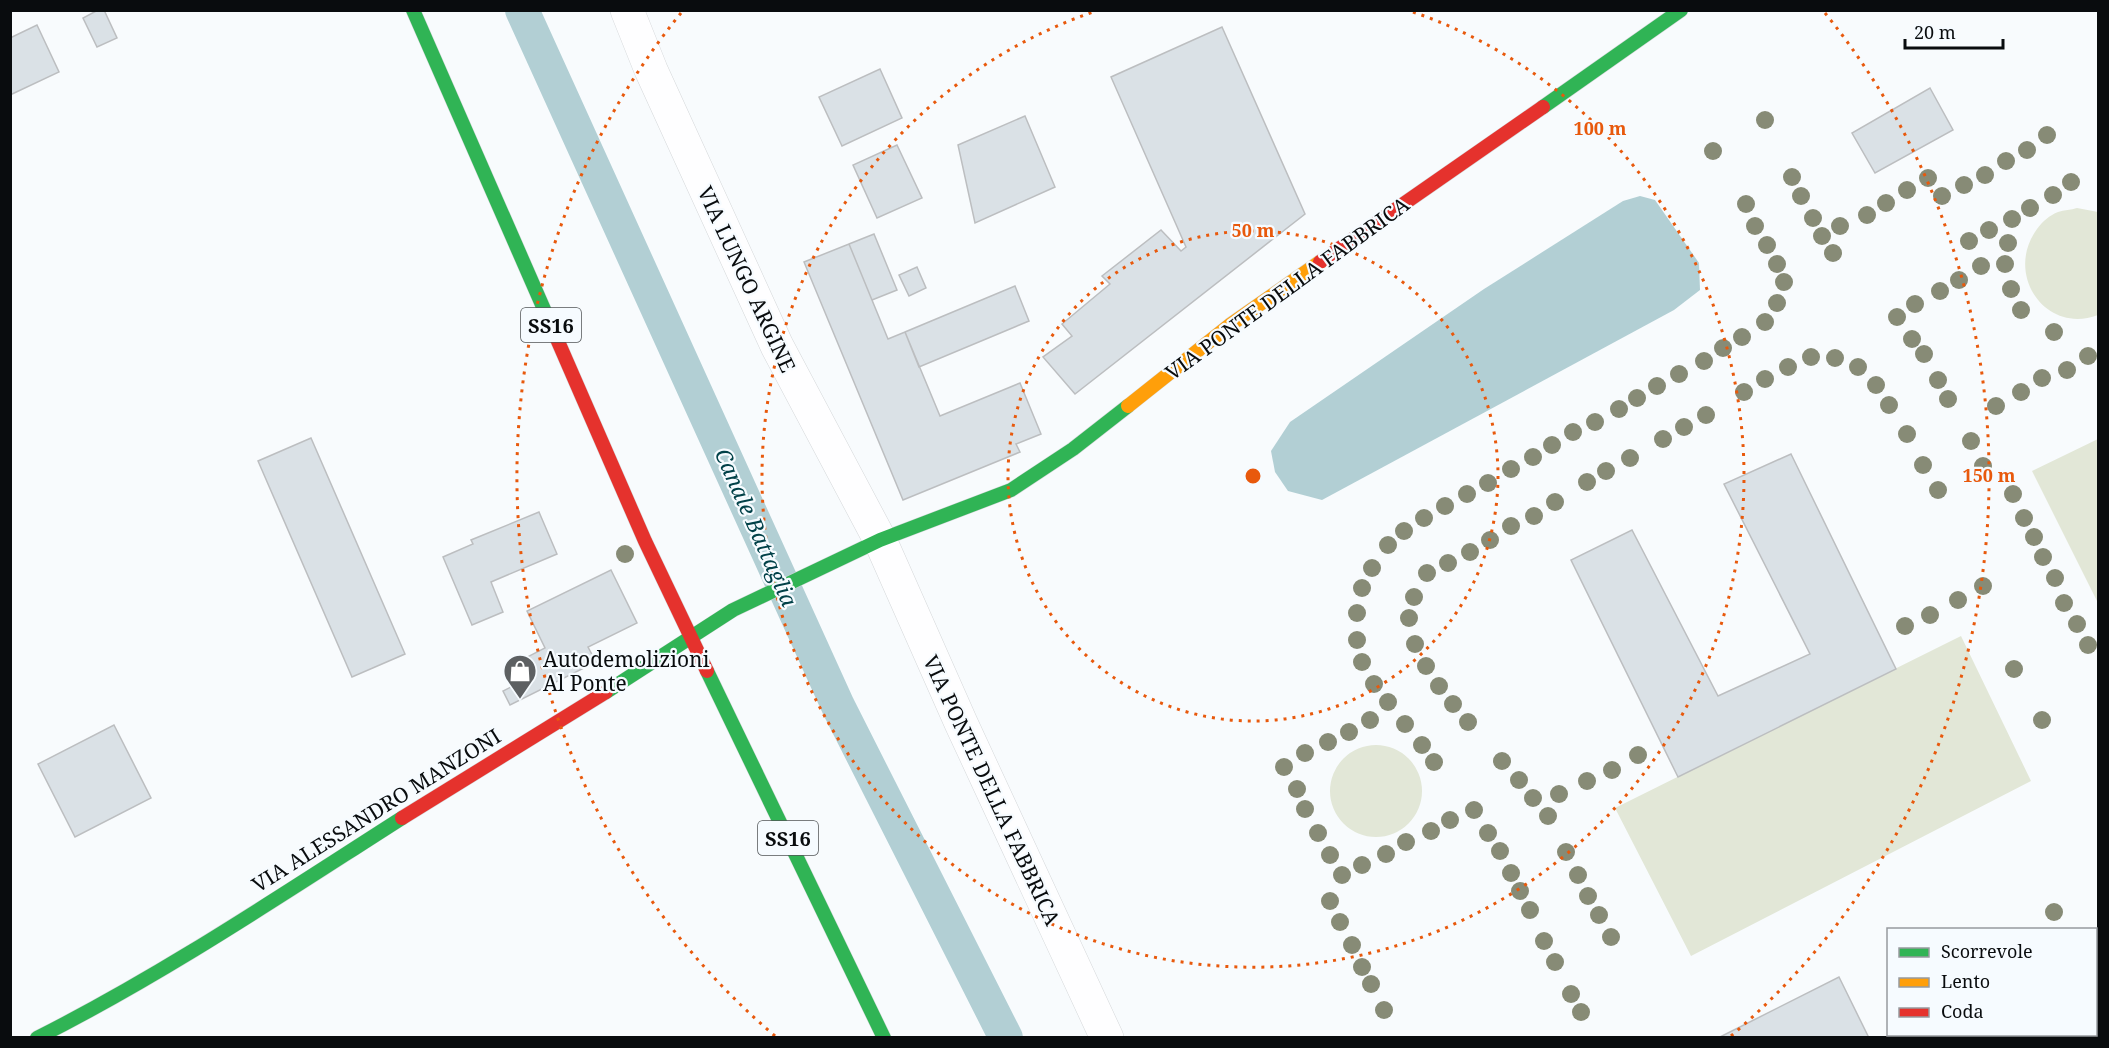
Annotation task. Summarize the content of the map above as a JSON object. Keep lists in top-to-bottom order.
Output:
{
  "streets": {
    "street": [
      "VIA LUNGO ARGINE",
      "VIA PONTE DELLA FABBRICA",
      "SS16",
      "VIA ALESSANDRO MANZONI"
    ]
  },
  "crossings": [
    ["VIA LUNGO ARGINE", "VIA PONTE DELLA FABBRICA"],
    ["VIA PONTE DELLA FABBRICA", "VIA ALESSANDRO MANZONI"],
    ["SS16", "VIA ALESSANDRO MANZONI"]
  ],
  "water": ["Canale Battaglia"],
  "places": {
    "shop": ["Autodemolizioni Al Ponte"]
  },
  "legend": ["Scorrevole", "Lento", "Coda"],
  "scale_bar": "20 m",
  "rings": ["100 m", "50 m", "150 m"]
}
